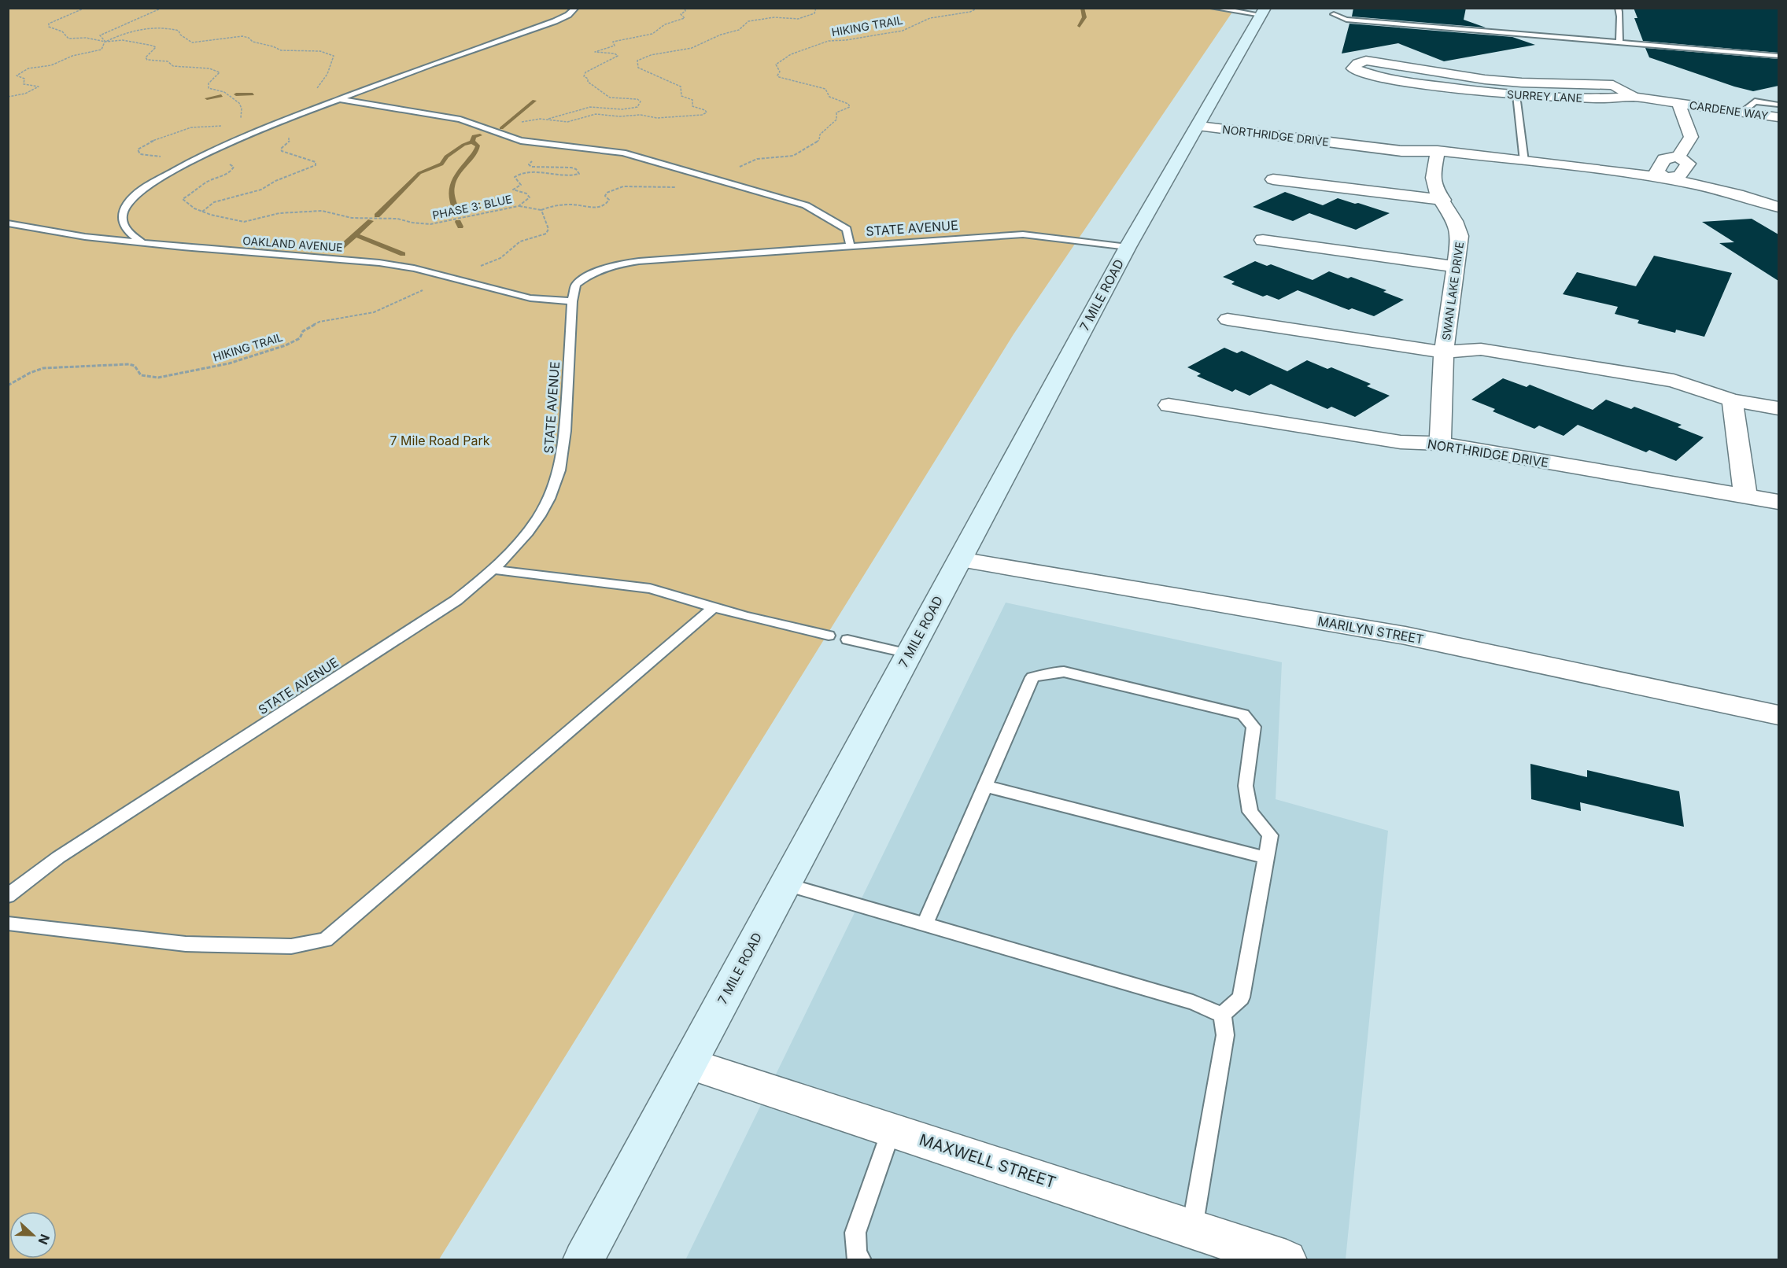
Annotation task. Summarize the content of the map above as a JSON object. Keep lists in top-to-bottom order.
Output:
{
  "streets": {
    "street": [
      "SURREY LANE",
      "CARDENE WAY",
      "NORTHRIDGE DRIVE",
      "SWAN LAKE DRIVE",
      "7 MILE ROAD",
      "MARILYN STREET",
      "MAXWELL STREET"
    ],
    "lane": ["STATE AVENUE", "OAKLAND AVENUE"],
    "path": ["HIKING TRAIL", "PHASE 3: BLUE"]
  },
  "crossings": [
    ["HIKING TRAIL", "OAKLAND AVENUE"],
    ["SURREY LANE", "CARDENE WAY"],
    ["NORTHRIDGE DRIVE", "SWAN LAKE DRIVE"],
    ["NORTHRIDGE DRIVE", "7 MILE ROAD"],
    ["STATE AVENUE", "OAKLAND AVENUE"],
    ["STATE AVENUE", "7 MILE ROAD"],
    ["7 MILE ROAD", "MARILYN STREET"],
    ["7 MILE ROAD", "MAXWELL STREET"]
  ],
  "parks": ["7 Mile Road Park"],
  "north": "right"
}
